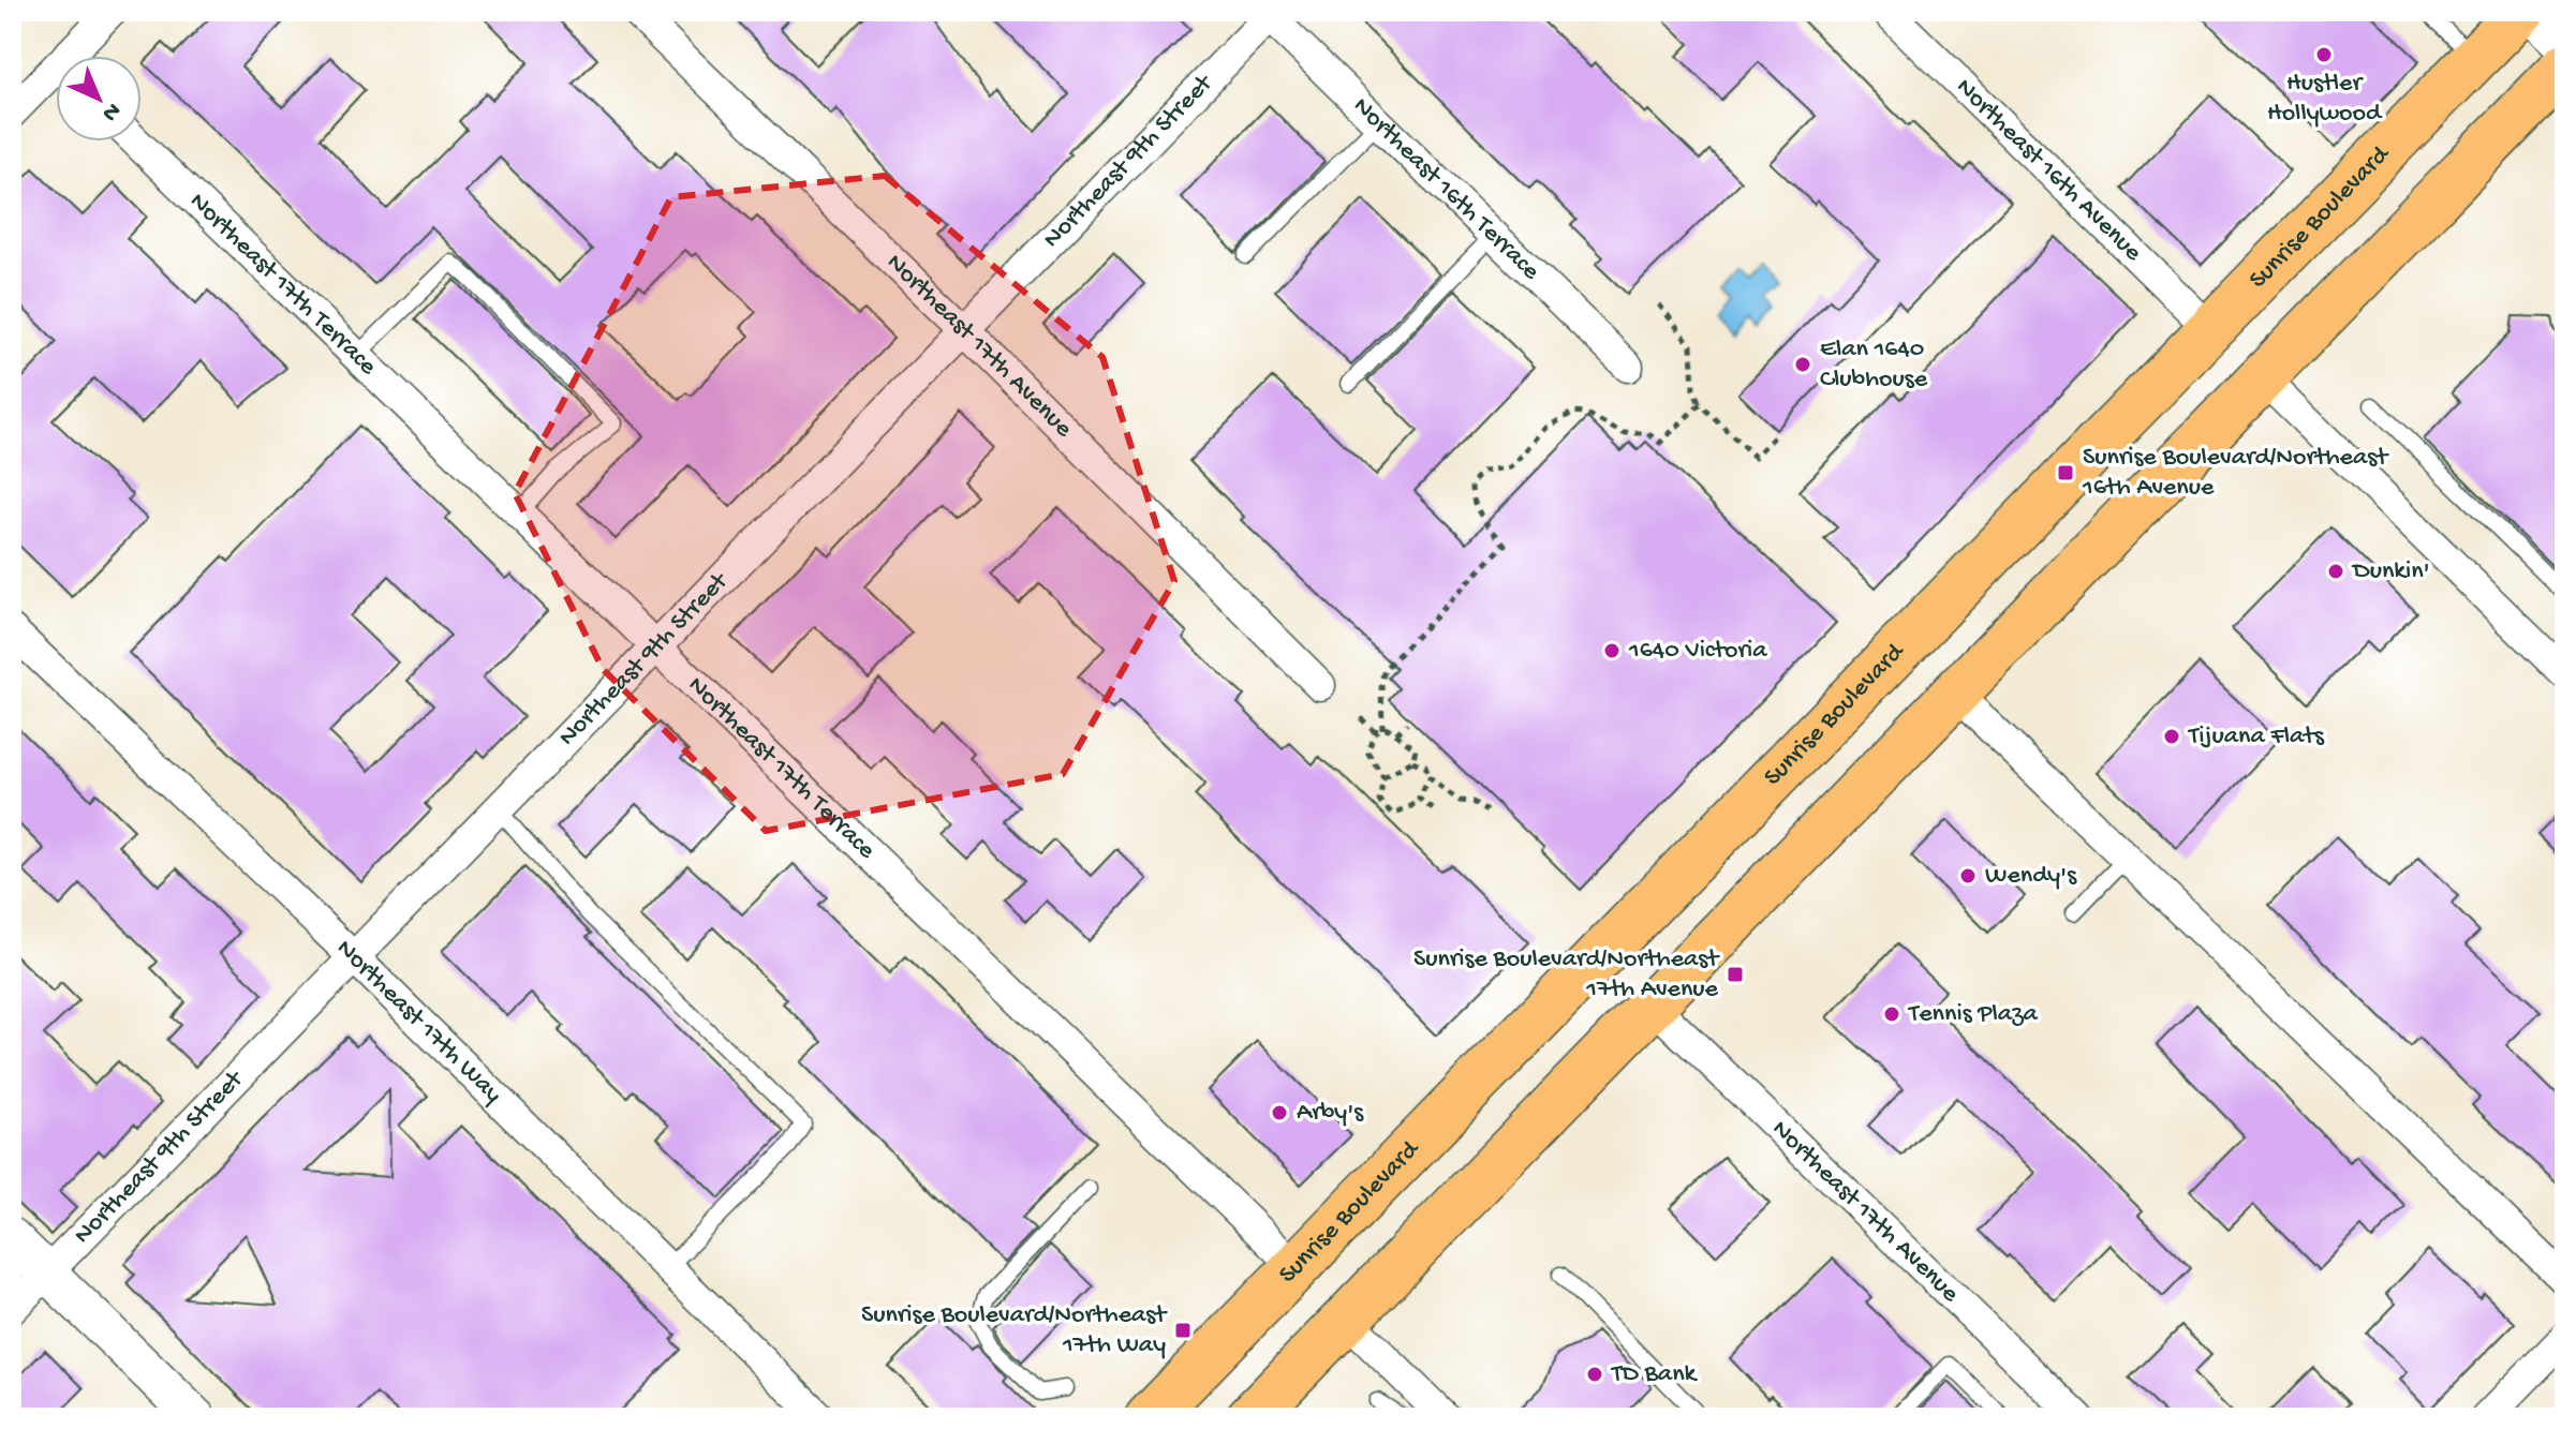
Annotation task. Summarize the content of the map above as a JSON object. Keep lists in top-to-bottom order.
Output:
{
  "streets": {
    "main road": ["Sunrise Boulevard"],
    "street": [
      "Northeast 9th Street",
      "Northeast 16th Avenue",
      "Northeast 16th Terrace",
      "Northeast 17th Terrace",
      "Northeast 17th Avenue",
      "Northeast 17th Way"
    ]
  },
  "crossings": [
    ["Northeast 9th Street", "Northeast 16th Terrace"],
    ["Northeast 9th Street", "Northeast 17th Terrace"],
    ["Northeast 9th Street", "Northeast 17th Avenue"],
    ["Northeast 9th Street", "Northeast 17th Way"],
    ["Northeast 16th Avenue", "Sunrise Boulevard"],
    ["Sunrise Boulevard", "Northeast 17th Terrace"]
  ],
  "places": {
    "other": [
      "Hustler Hollywood",
      "Elan 1640 Clubhouse",
      "Dunkin'",
      "1640 Victoria",
      "Tijuana Flats",
      "Wendy's",
      "Tennis Plaza",
      "Arby's",
      "TD Bank"
    ],
    "transit": ["Sunrise Boulevard/Northeast 16th Avenue", "Sunrise Boulevard/Northeast 17th Avenue", "Sunrise Boulevard/Northeast 17th Way"]
  },
  "north": "bottom right"
}
